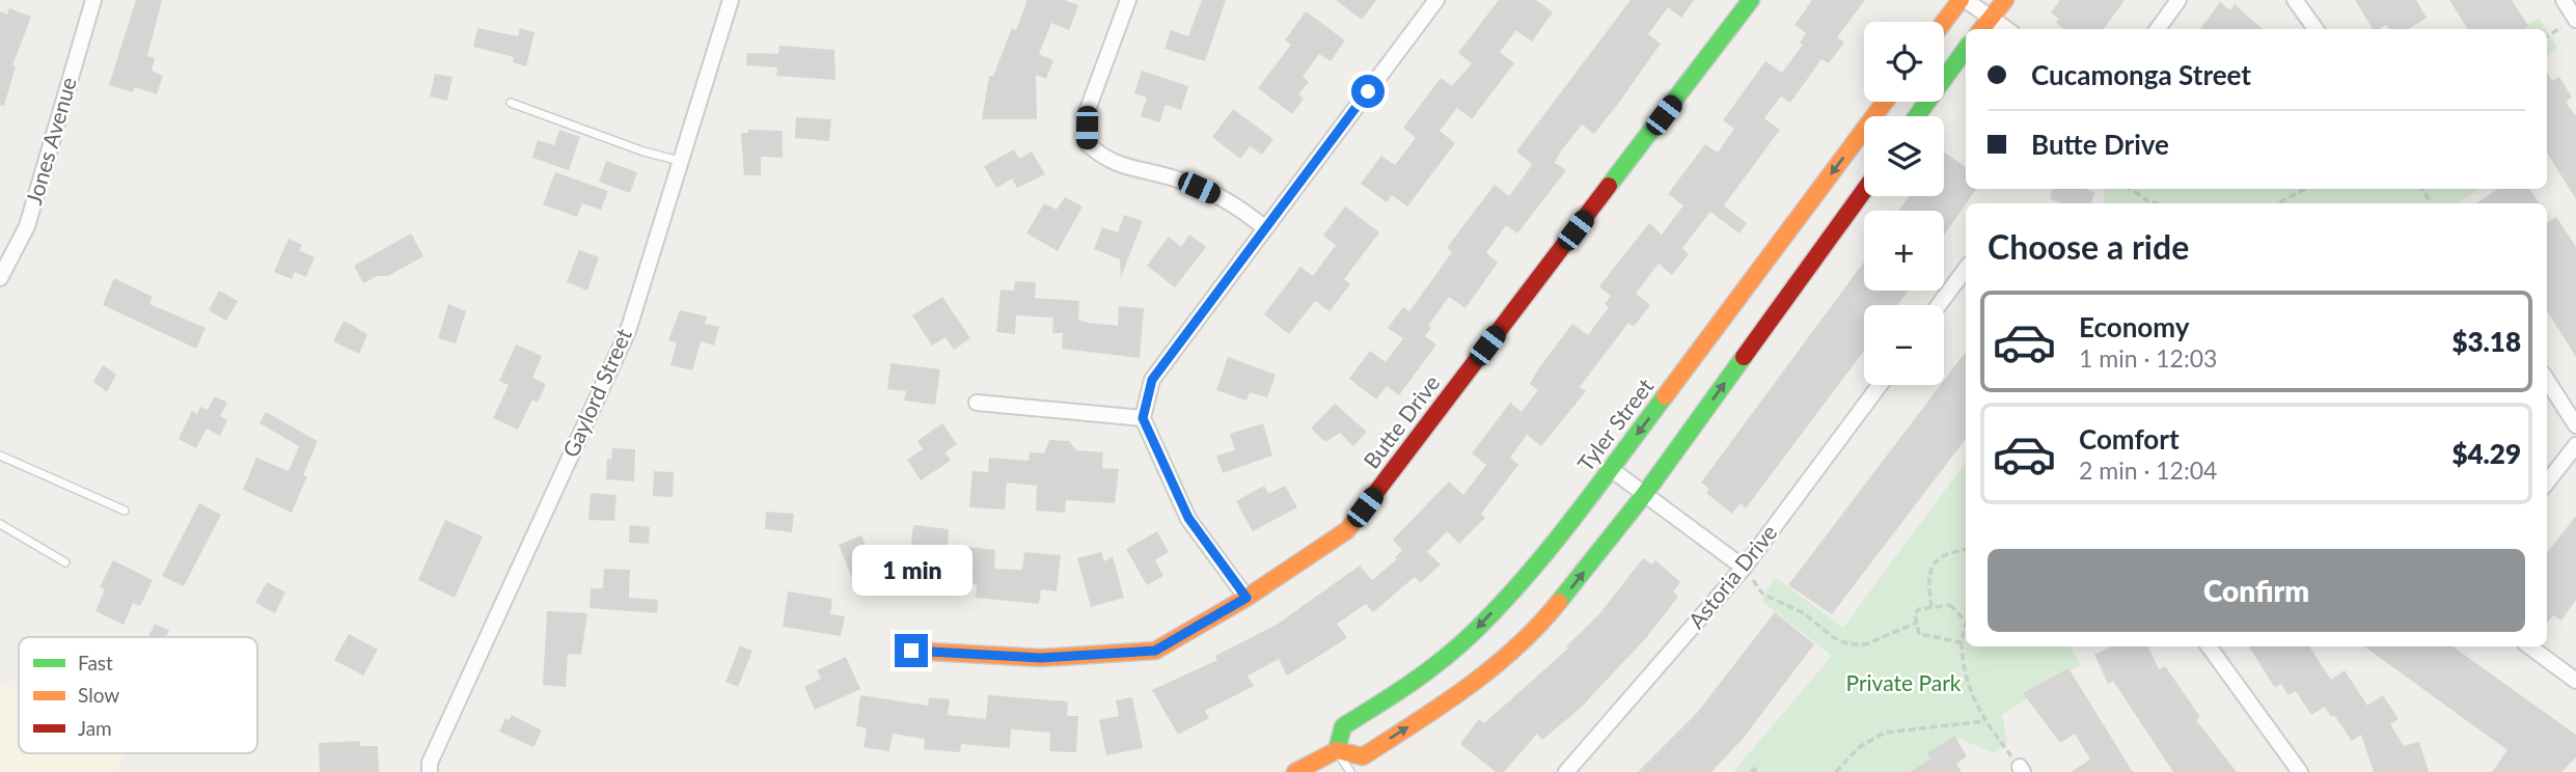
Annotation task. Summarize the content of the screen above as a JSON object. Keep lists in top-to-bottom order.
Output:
{
  "streets": {
    "main road": ["Butte Drive", "Tyler Street"],
    "street": ["Jones Avenue", "Gaylord Street", "Astoria Drive"]
  },
  "parks": ["Private Park"],
  "legend": ["Fast", "Slow", "Jam"],
  "page": {
    "map_buttons": ["+", "−"],
    "banner": ["Cucamonga Street", "Butte Drive"],
    "heading": "Choose a ride",
    "list": [
      {
        "name": "Economy",
        "note": "1 min · 12:03",
        "value": "$3.18"
      },
      {
        "name": "Comfort",
        "note": "2 min · 12:04",
        "value": "$4.29"
      }
    ],
    "buttons": "Confirm",
    "bubble": "1 min"
  }
}
